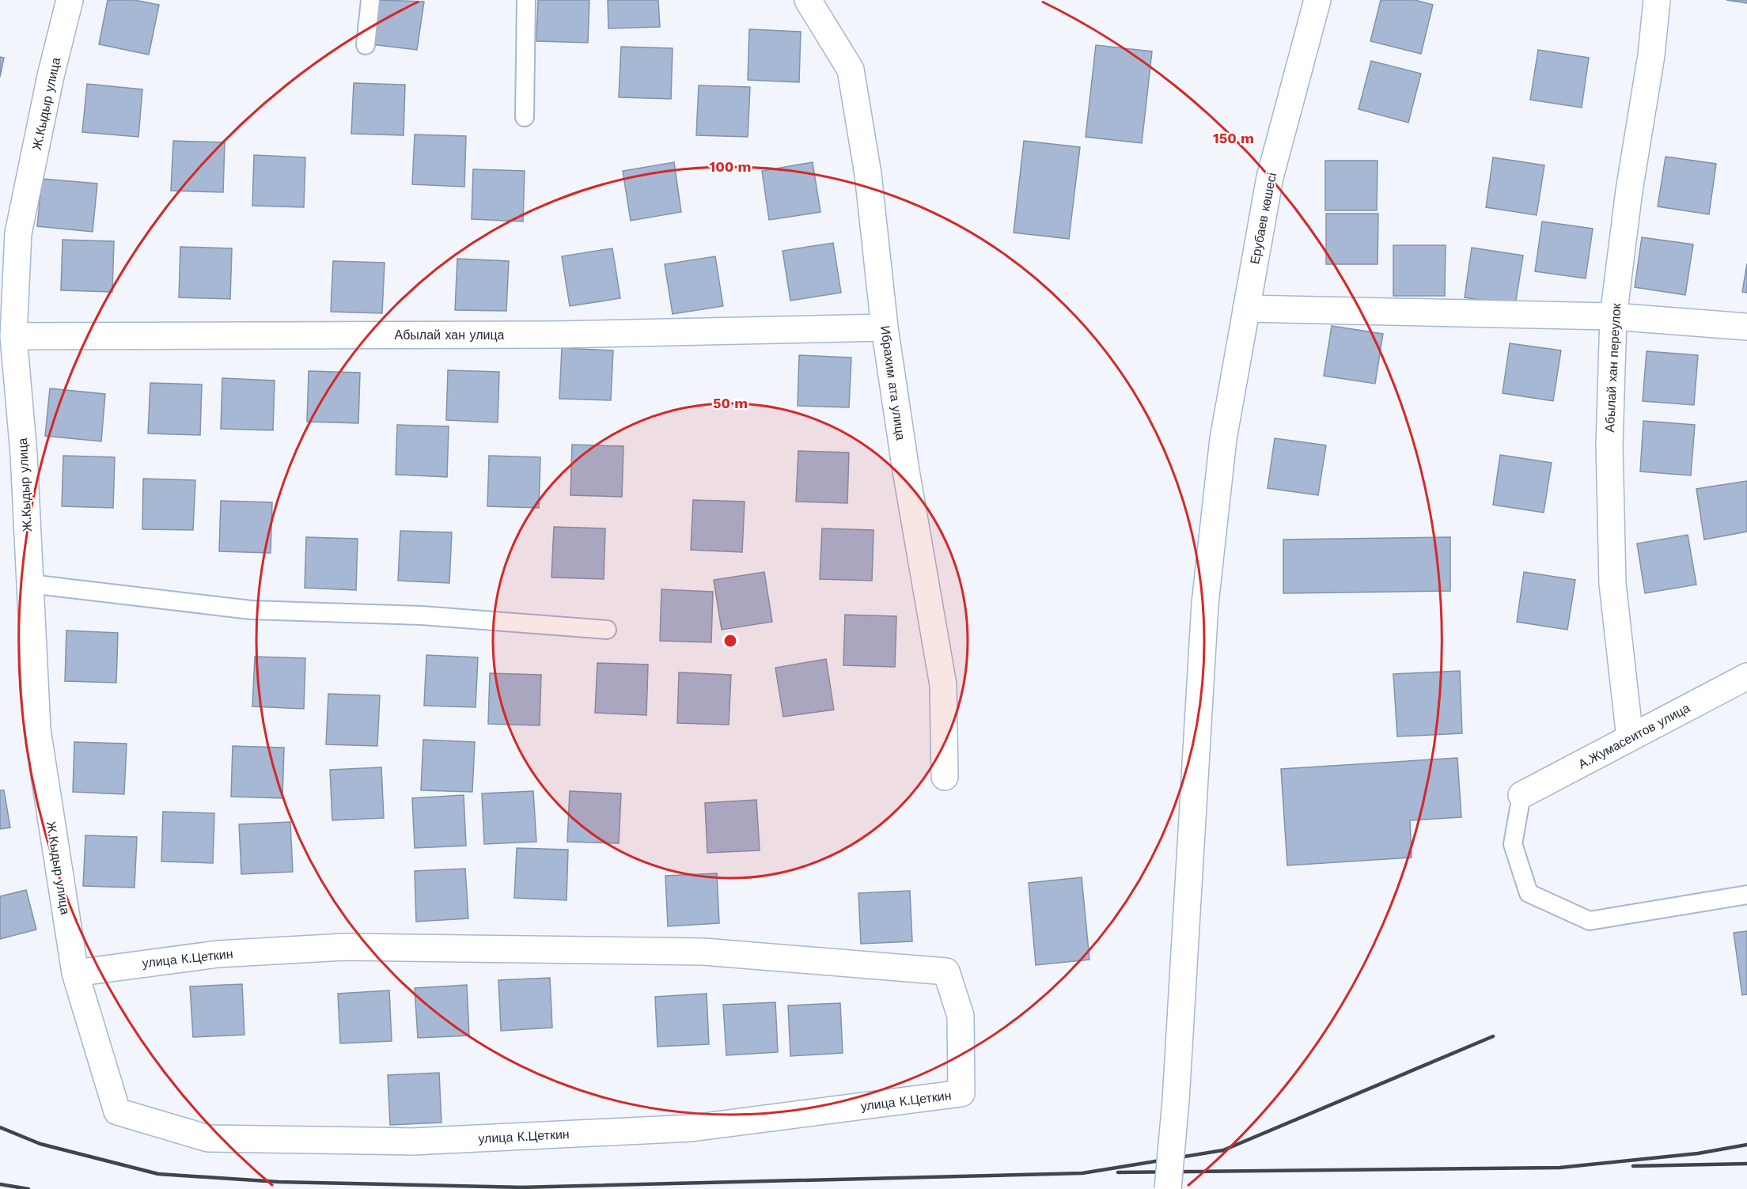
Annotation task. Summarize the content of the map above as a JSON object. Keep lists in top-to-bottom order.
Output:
{
  "streets": {
    "street": [
      "Ж.Кыдыр улица",
      "Ерубаев көшесі",
      "Абылай хан улица",
      "Абылай хан переулок",
      "Ибрахим ата улица",
      "А.Жумасеитов улица",
      "улица К.Цеткин"
    ]
  },
  "crossings": [
    ["Ж.Кыдыр улица", "Абылай хан улица"],
    ["Ж.Кыдыр улица", "улица К.Цеткин"],
    ["Абылай хан улица", "Ибрахим ата улица"],
    ["Абылай хан переулок", "А.Жумасеитов улица"]
  ],
  "rings": ["150 m", "100 m", "50 m"]
}
